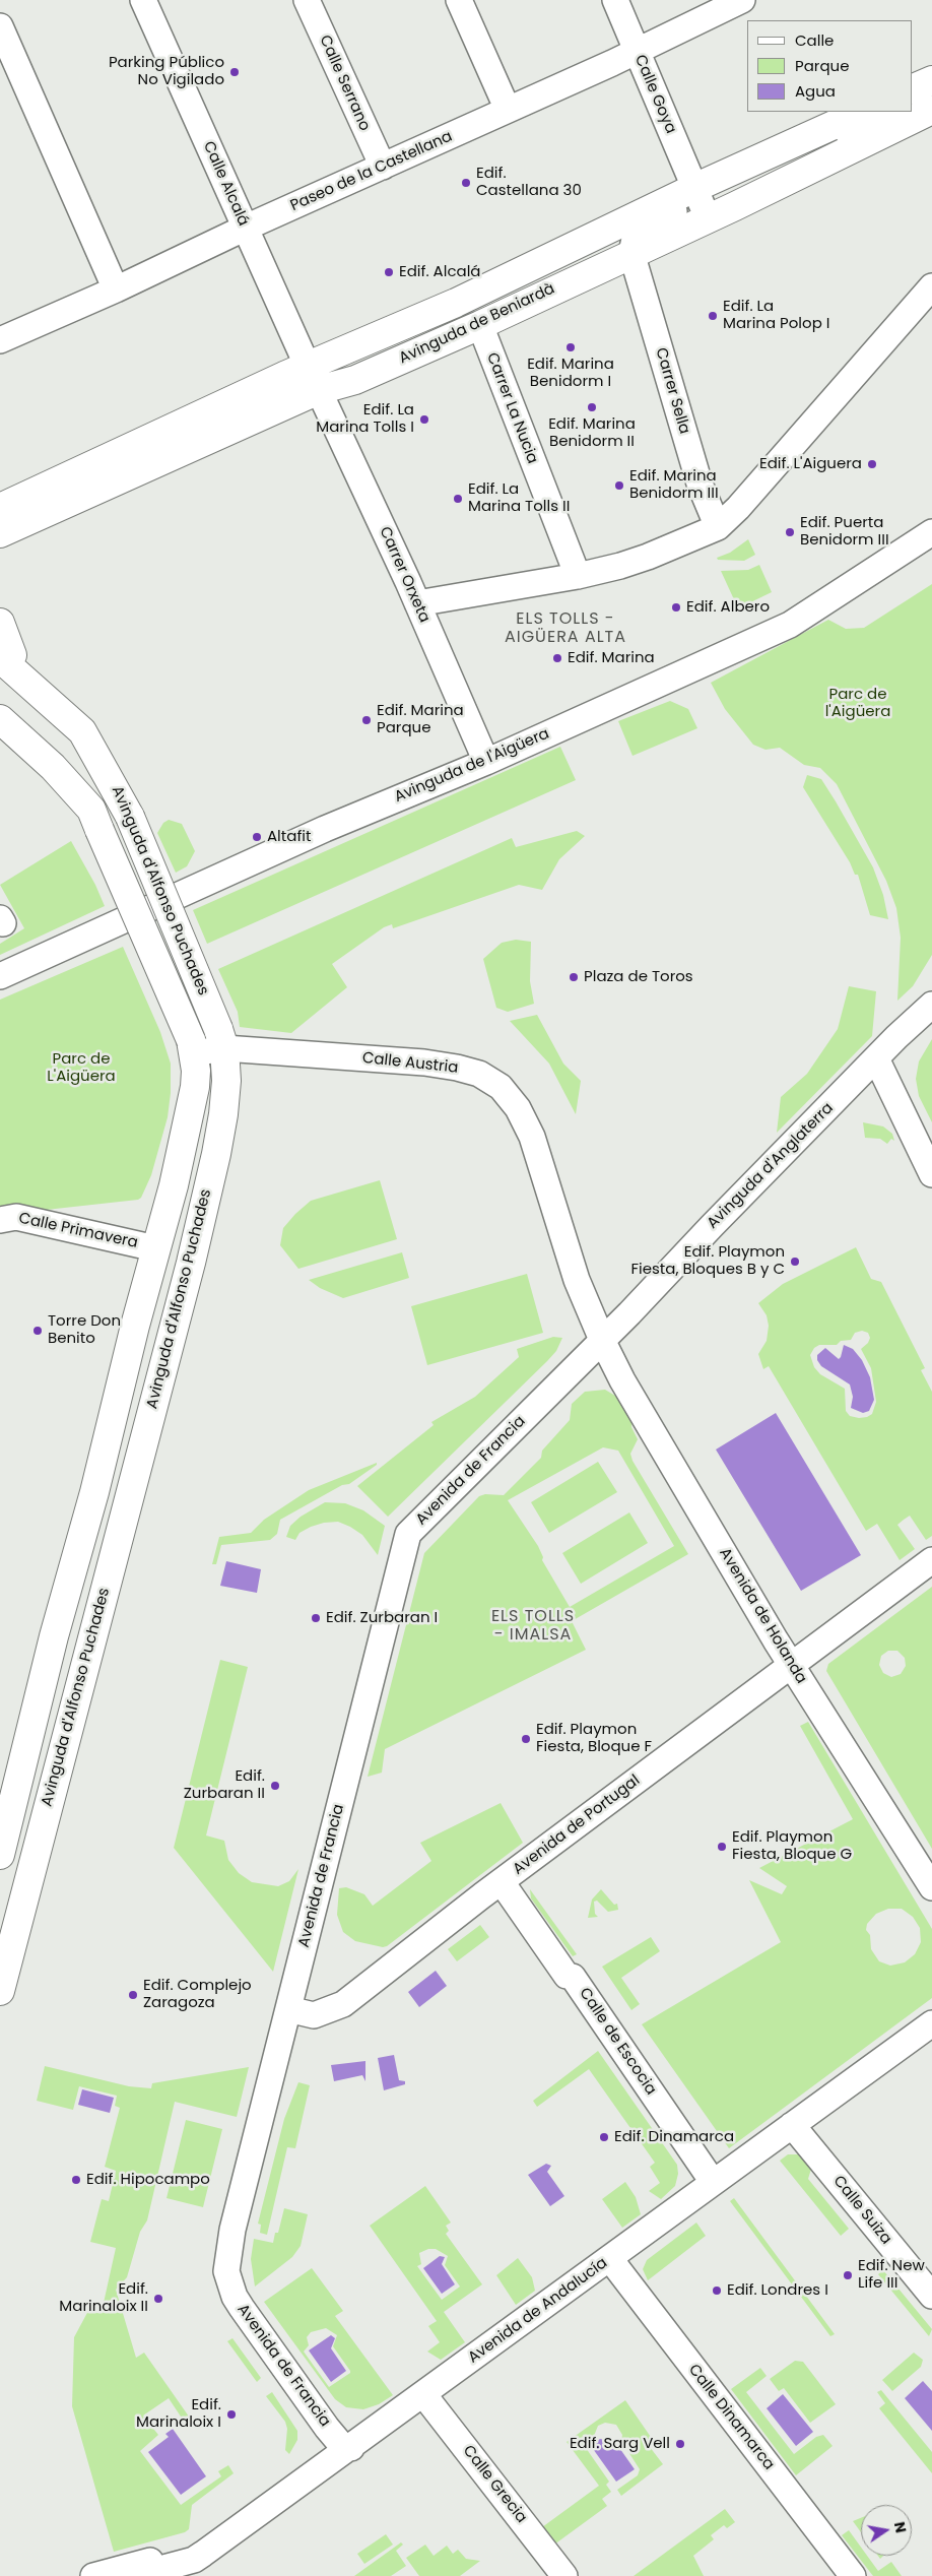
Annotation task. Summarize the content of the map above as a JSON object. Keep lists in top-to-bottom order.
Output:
{
  "streets": {
    "main road": ["Avinguda de Beniardà", "Avinguda d'Alfonso Puchades"],
    "street": [
      "Calle Serrano",
      "Calle Goya",
      "Paseo de la Castellana",
      "Calle Alcalá",
      "Carrer Sella",
      "Carrer La Nucia",
      "Carrer Orxeta",
      "Avinguda de l'Aigüera",
      "Calle Austria",
      "Avinguda d'Anglaterra",
      "Calle Primavera",
      "Avenida de Francia",
      "Avenida de Holanda",
      "Avenida de Portugal",
      "Calle de Escocia",
      "Calle Suiza",
      "Avenida de Andalucía",
      "Calle Dinamarca",
      "Calle Grecia"
    ]
  },
  "crossings": [
    ["Calle Serrano", "Paseo de la Castellana"],
    ["Calle Goya", "Paseo de la Castellana"],
    ["Calle Goya", "Avinguda de Beniardà"],
    ["Paseo de la Castellana", "Calle Alcalá"],
    ["Calle Alcalá", "Avinguda de Beniardà"],
    ["Calle Alcalá", "Carrer Orxeta"],
    ["Avinguda de Beniardà", "Carrer Sella"],
    ["Avinguda de Beniardà", "Carrer La Nucia"],
    ["Avinguda de Beniardà", "Carrer Orxeta"],
    ["Carrer Orxeta", "Avinguda de l'Aigüera"],
    ["Avinguda d'Alfonso Puchades", "Calle Austria"],
    ["Avinguda d'Alfonso Puchades", "Calle Primavera"],
    ["Calle Austria", "Avinguda d'Anglaterra"],
    ["Calle Austria", "Avenida de Francia"],
    ["Calle Austria", "Avenida de Holanda"],
    ["Avinguda d'Anglaterra", "Avenida de Francia"],
    ["Avinguda d'Anglaterra", "Avenida de Holanda"],
    ["Avenida de Francia", "Avenida de Holanda"],
    ["Avenida de Francia", "Avenida de Portugal"],
    ["Avenida de Francia", "Avenida de Andalucía"],
    ["Avenida de Holanda", "Avenida de Portugal"],
    ["Avenida de Portugal", "Calle de Escocia"],
    ["Calle de Escocia", "Avenida de Andalucía"],
    ["Calle Suiza", "Avenida de Andalucía"],
    ["Avenida de Andalucía", "Calle Dinamarca"],
    ["Avenida de Andalucía", "Calle Grecia"]
  ],
  "districts": ["ELS TOLLS - AIGÜERA ALTA", "ELS TOLLS - IMALSA"],
  "parks": ["Parc de l'Aigüera", "Parc de L'Aigüera"],
  "places": [
    "Parking Público No Vigilado",
    "Edif. Castellana 30",
    "Edif. Alcalá",
    "Edif. La Marina Polop I",
    "Edif. Marina Benidorm I",
    "Edif. Marina Benidorm II",
    "Edif. La Marina Tolls I",
    "Edif. L'Aiguera",
    "Edif. Marina Benidorm III",
    "Edif. La Marina Tolls II",
    "Edif. Puerta Benidorm III",
    "Edif. Albero",
    "Edif. Marina",
    "Edif. Marina Parque",
    "Altafit",
    "Plaza de Toros",
    "Edif. Playmon Fiesta, Bloques B y C",
    "Torre Don Benito",
    "Edif. Zurbaran I",
    "Edif. Playmon Fiesta, Bloque F",
    "Edif. Zurbaran II",
    "Edif. Playmon Fiesta, Bloque G",
    "Edif. Complejo Zaragoza",
    "Edif. Dinamarca",
    "Edif. Hipocampo",
    "Edif. New Life III",
    "Edif. Londres I",
    "Edif. Marinaloix II",
    "Edif. Marinaloix I",
    "Edif. Sarg Vell"
  ],
  "legend": ["Calle", "Parque", "Agua"],
  "north": "right"
}
